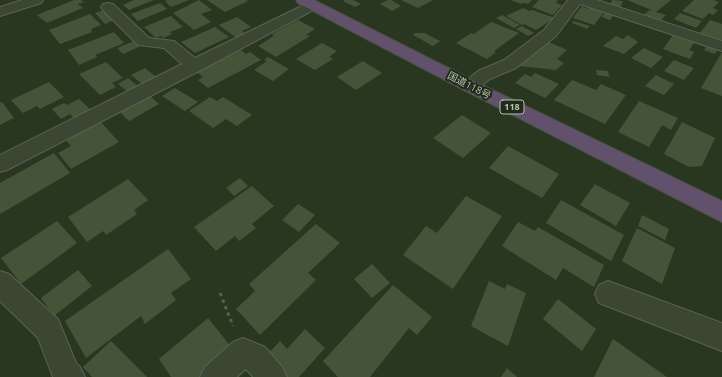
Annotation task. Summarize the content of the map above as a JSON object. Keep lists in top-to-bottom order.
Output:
{
  "streets": {
    "highway": ["国道118号", "118"]
  }
}
